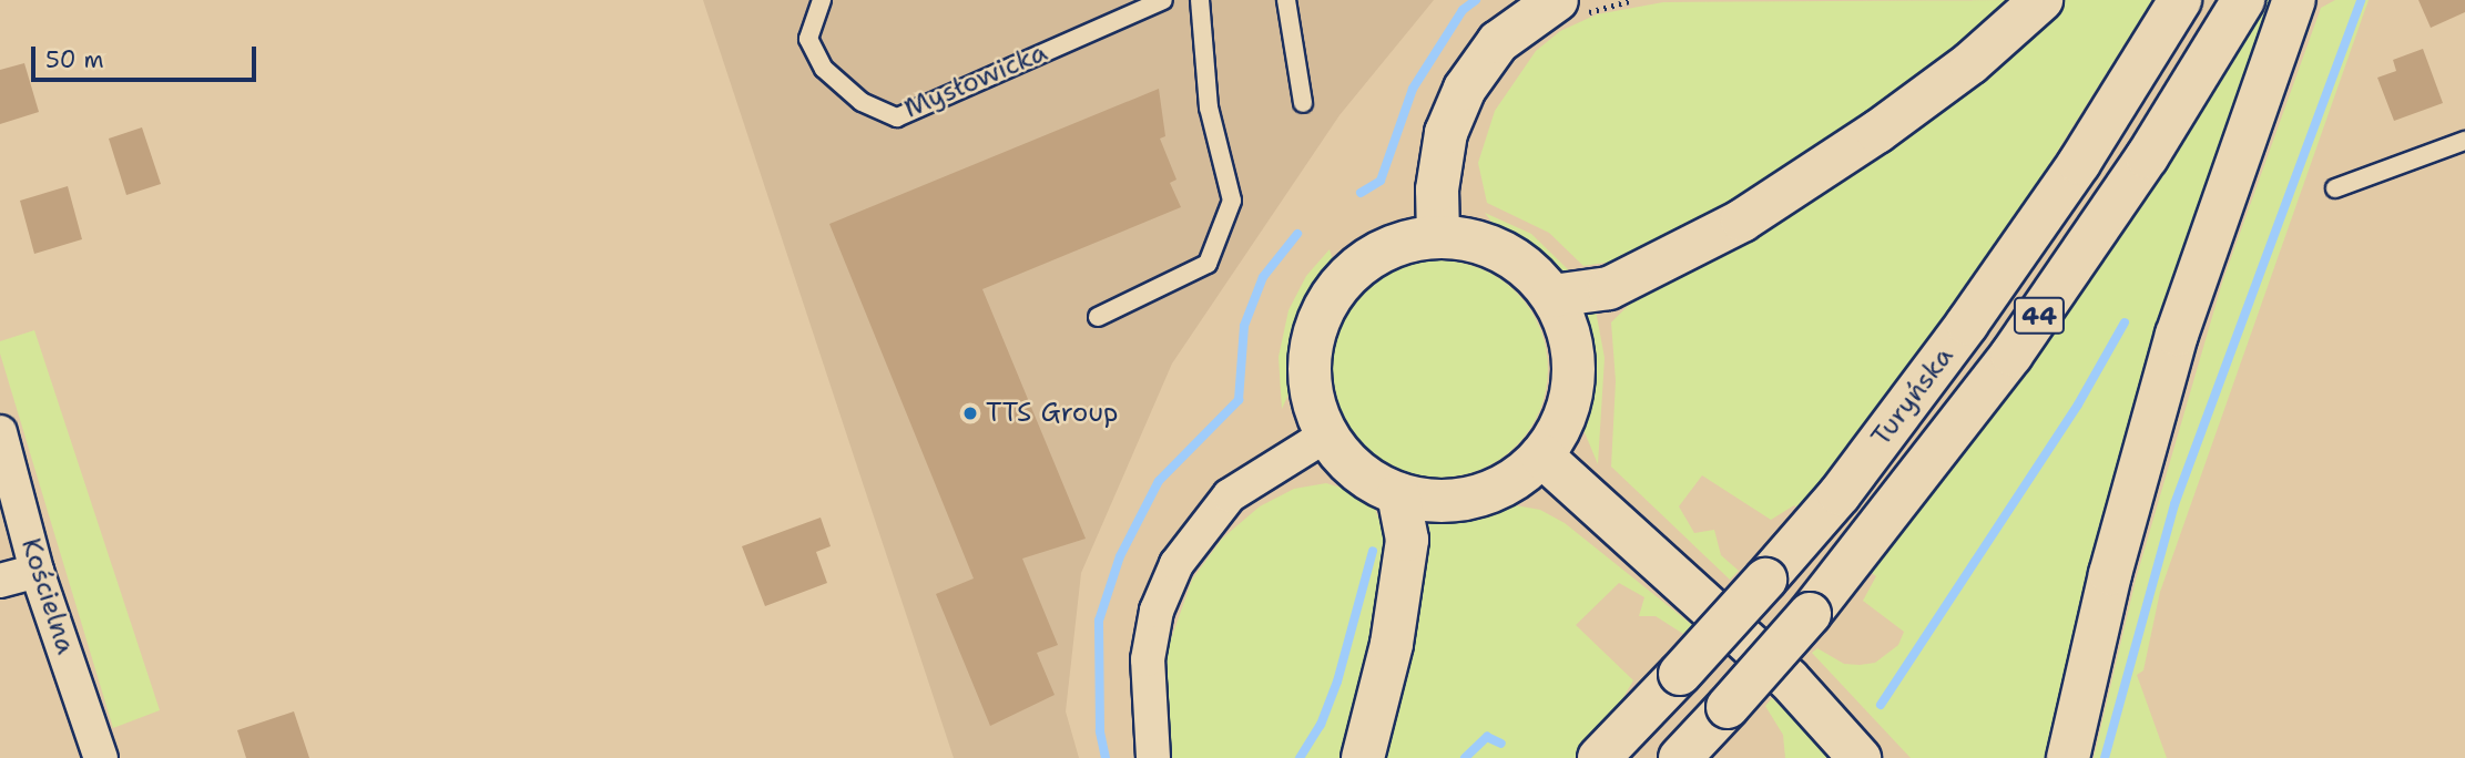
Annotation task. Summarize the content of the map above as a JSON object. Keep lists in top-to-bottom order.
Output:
{
  "streets": {
    "main road": ["44", "Turyńska"],
    "street": ["Kościelna"],
    "lane": ["Mysłowicka"]
  },
  "places": ["TTS Group"],
  "scale_bar": "50 m"
}
